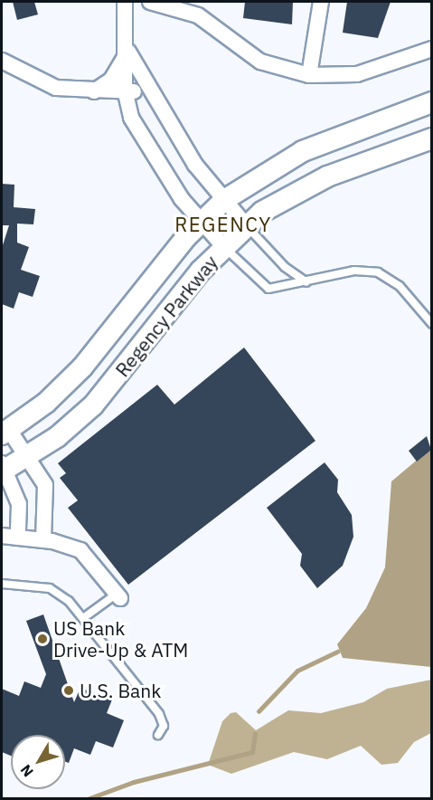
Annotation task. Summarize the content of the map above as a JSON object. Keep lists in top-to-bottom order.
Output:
{
  "streets": {
    "main road": ["Regency Parkway"]
  },
  "districts": ["REGENCY"],
  "places": ["US Bank Drive-Up & ATM", "U.S. Bank"],
  "north": "bottom left"
}
